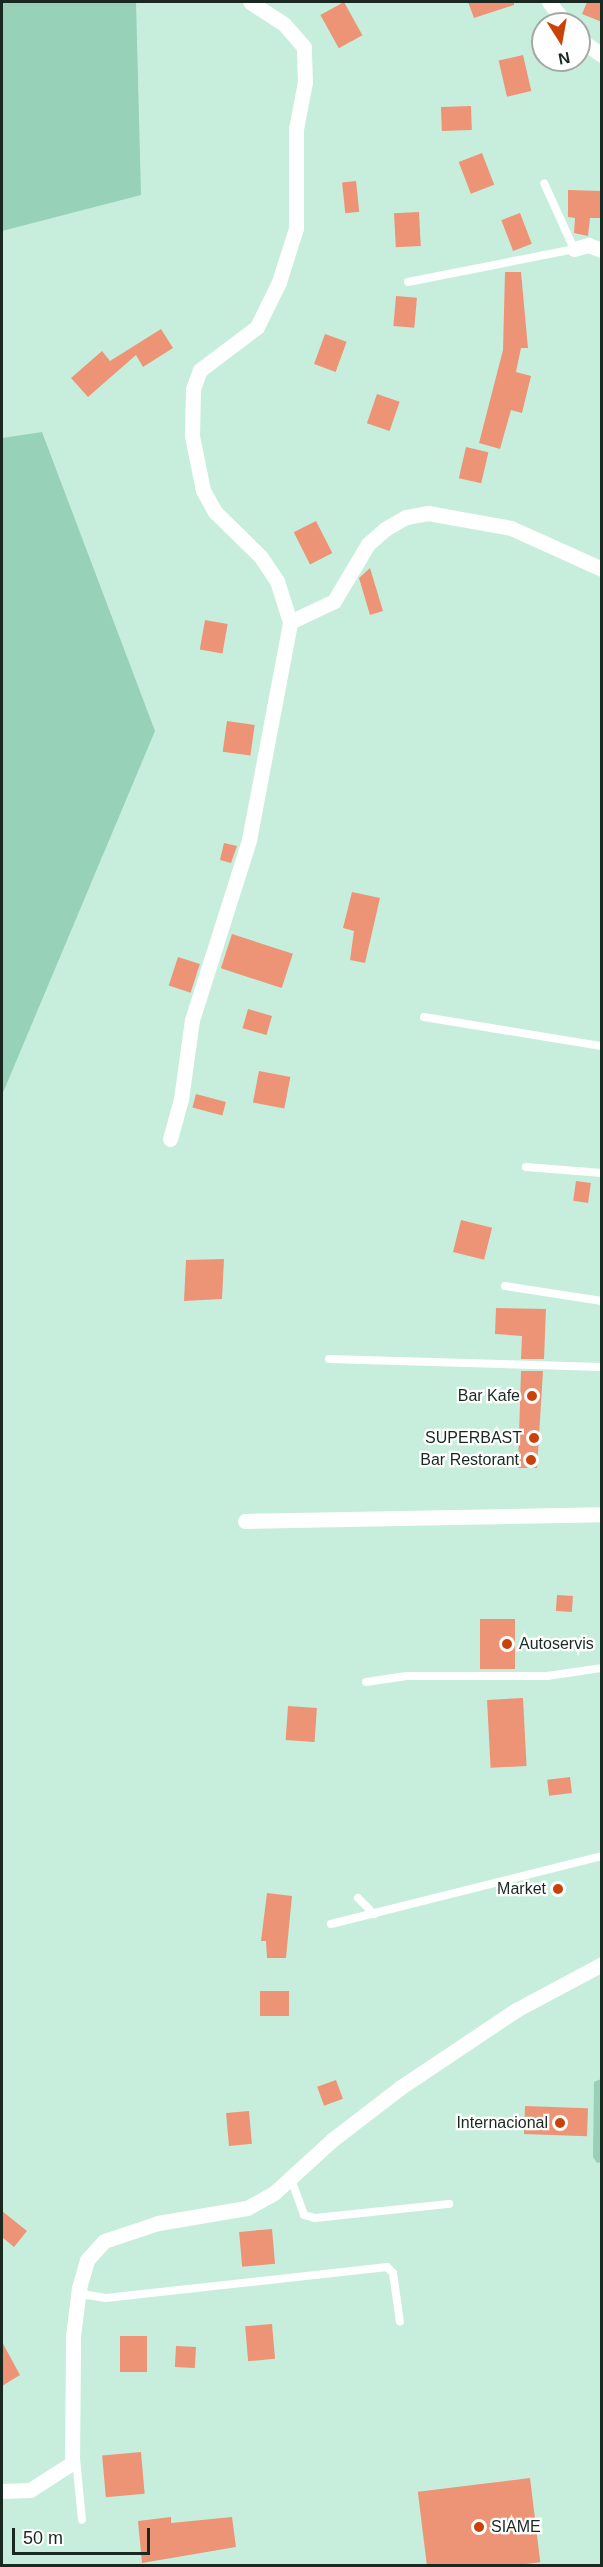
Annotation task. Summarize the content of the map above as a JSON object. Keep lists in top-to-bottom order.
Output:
{
  "places": [
    "Bar Kafe",
    "SUPERBAST",
    "Bar Restorant",
    "Autoservis",
    "Market",
    "Internacional",
    "SIAME"
  ],
  "scale_bar": "50 m",
  "north": "bottom"
}
